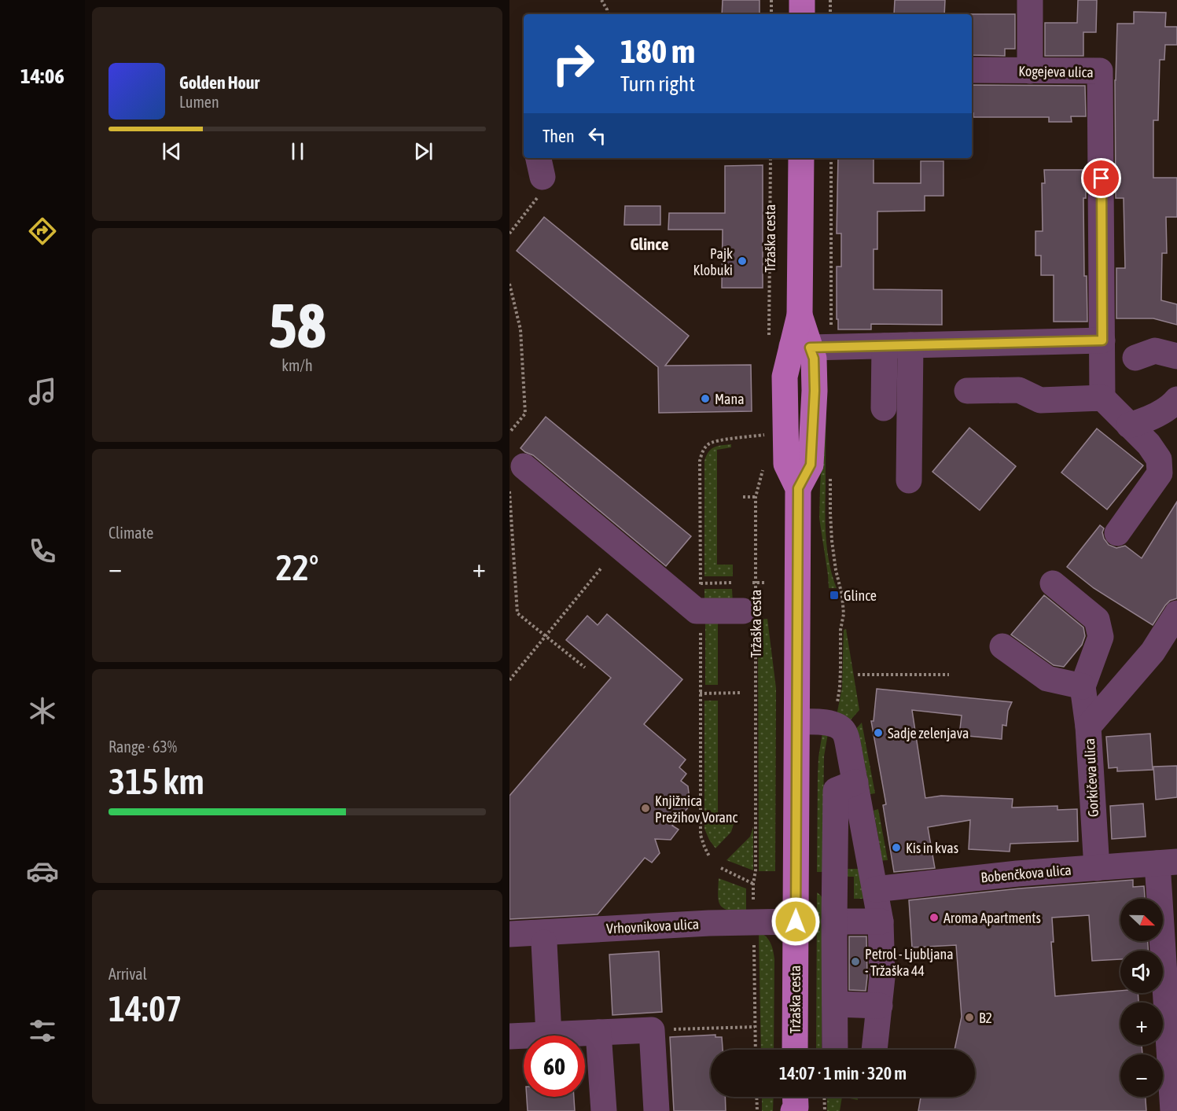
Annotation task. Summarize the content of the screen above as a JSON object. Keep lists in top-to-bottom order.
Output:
{
  "streets": {
    "main road": ["Tržaška cesta"],
    "street": [
      "Kogejeva ulica",
      "Gorkičeva ulica",
      "Bobenčkova ulica",
      "Vrhovnikova ulica"
    ]
  },
  "crossings": [
    ["Tržaška cesta", "Vrhovnikova ulica"],
    ["Gorkičeva ulica", "Bobenčkova ulica"]
  ],
  "districts": ["Glince"],
  "places": {
    "other": [
      "Pajk Klobuki",
      "Mana",
      "Sadje zelenjava",
      "Knjižnica Prežihov Voranc",
      "Kis in kvas",
      "Aroma Apartments",
      "Petrol - Ljubljana - Tržaška 44",
      "B2"
    ],
    "transit": ["Glince"]
  },
  "north": "right",
  "page": {
    "tabs": "14:06",
    "turn": ["180 m", "Turn right"],
    "song": ["Golden Hour", "Lumen"],
    "then": "Then",
    "tile": [
      ["58", "km/h"],
      "Climate",
      ["Range · 63%", "315 km"],
      ["Arrival", "14:07"]
    ],
    "heat": ["−", "22°", "+"],
    "map_buttons": ["+", "−"],
    "limit": "60",
    "trip": "14:07 · 1 min · 320 m"
  }
}
